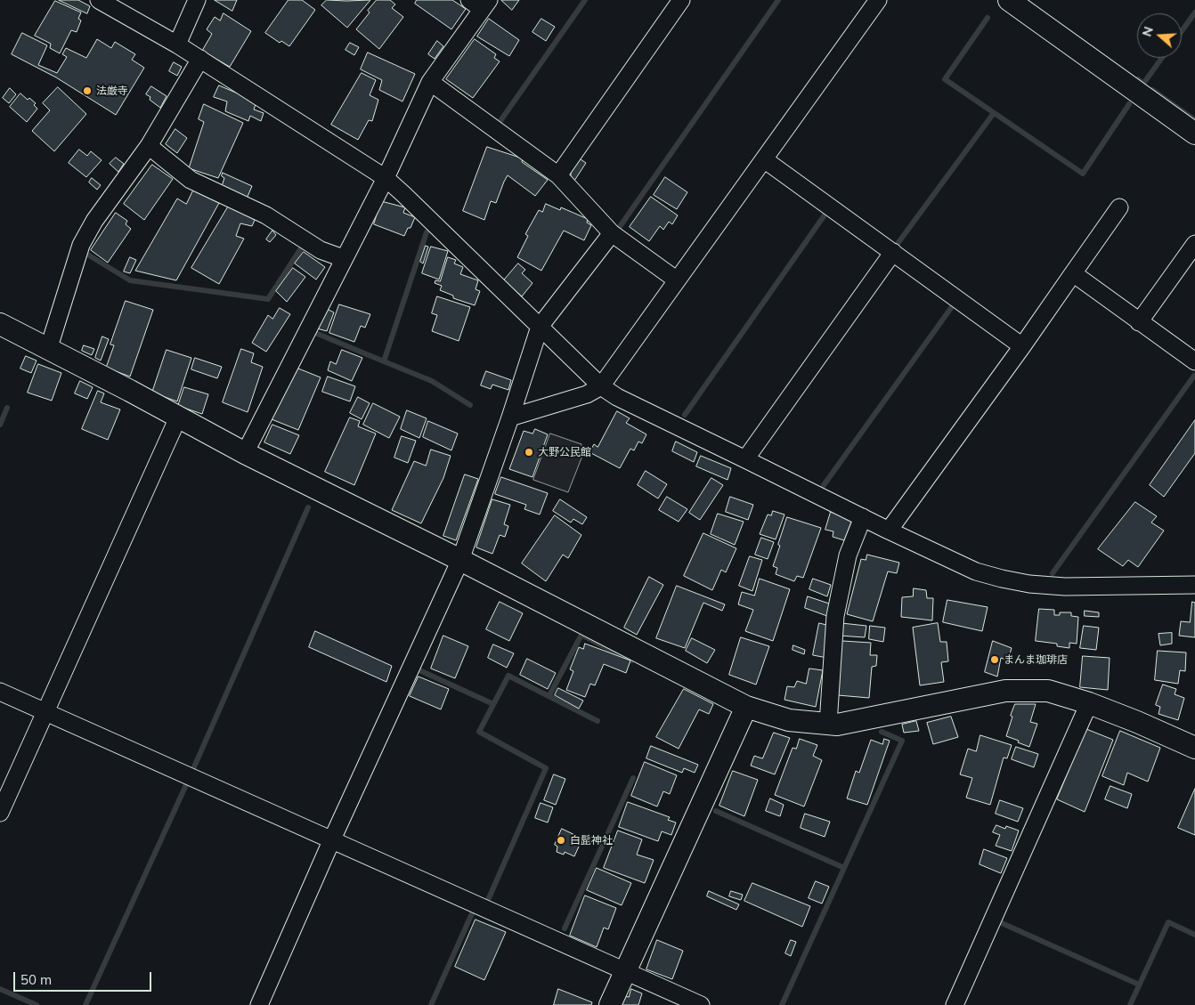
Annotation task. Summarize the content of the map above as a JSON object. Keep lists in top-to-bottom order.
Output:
{
  "places": [
    "法厳寺",
    "大野公民館",
    "まんま珈琲店",
    "白髭神社"
  ],
  "scale_bar": "50 m",
  "north": "left"
}
